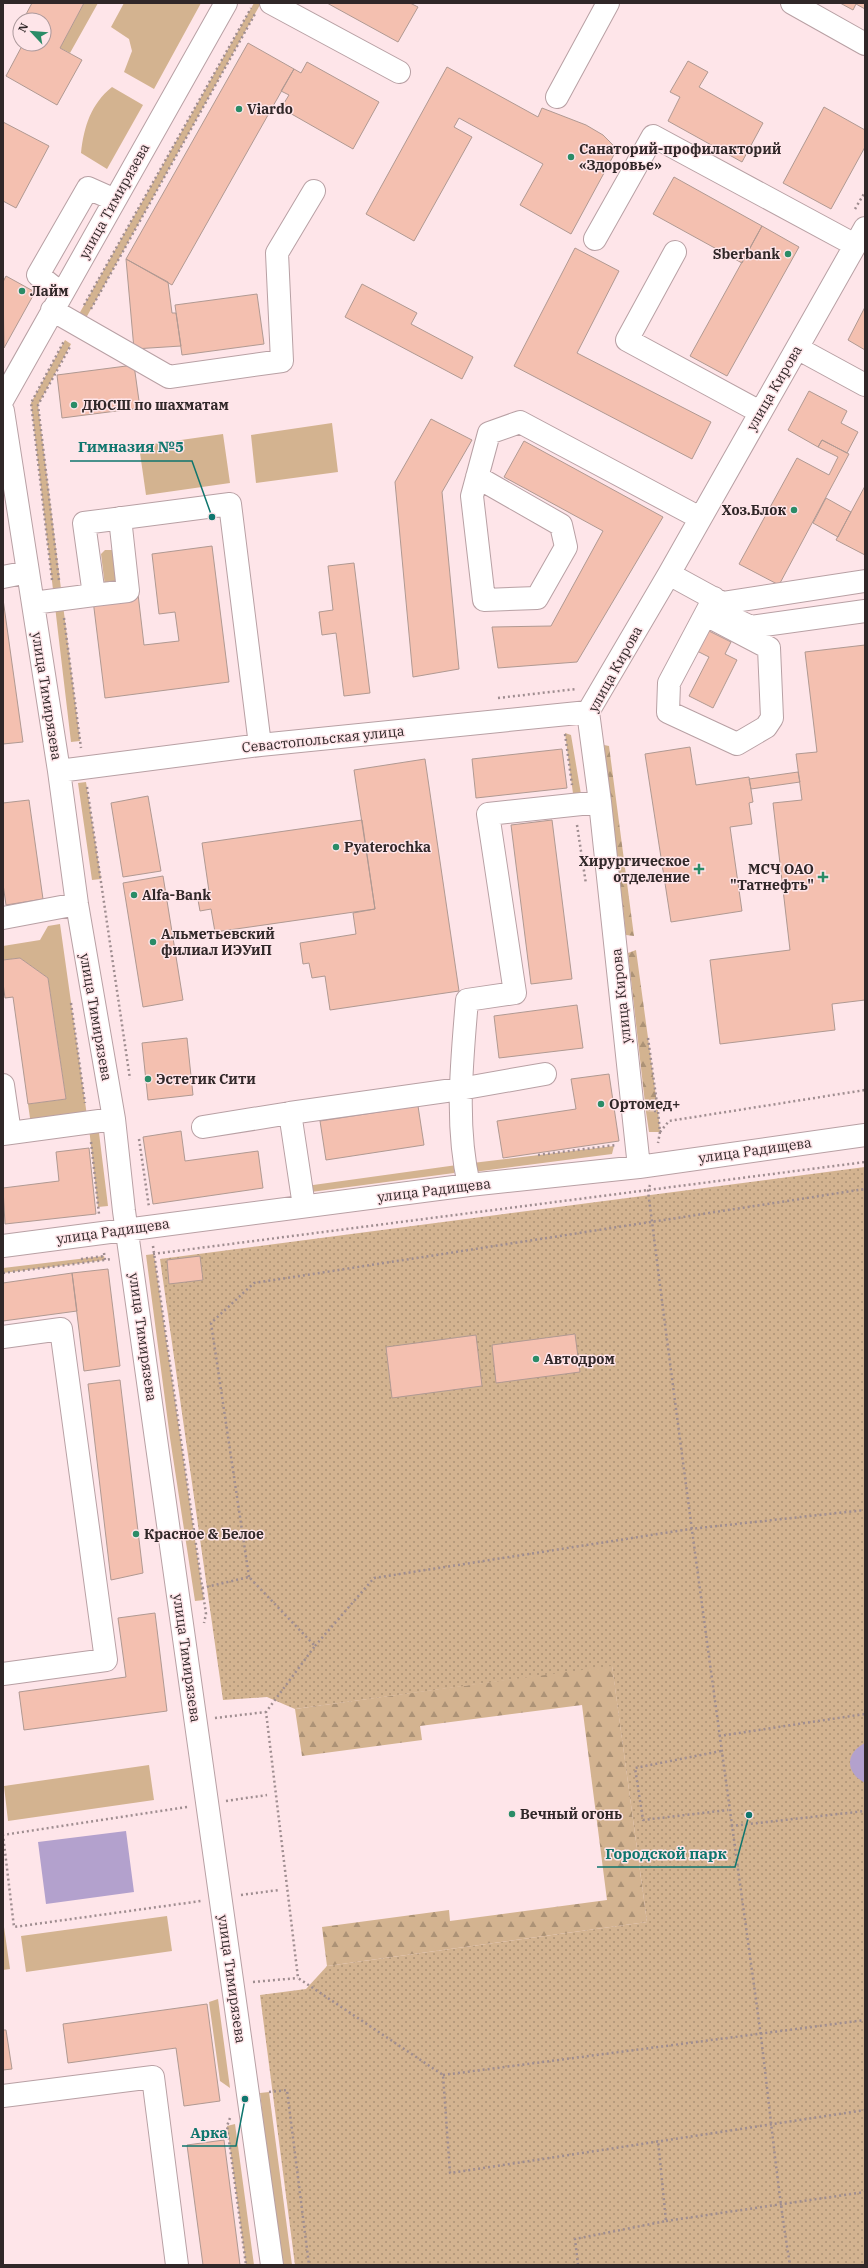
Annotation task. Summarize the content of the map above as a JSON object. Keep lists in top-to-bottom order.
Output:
{
  "streets": {
    "street": [
      "улица Тимирязева",
      "улица Кирова",
      "Севастопольская улица",
      "улица Радищева"
    ]
  },
  "crossings": [
    ["улица Тимирязева", "Севастопольская улица"],
    ["улица Тимирязева", "улица Радищева"],
    ["улица Кирова", "Севастопольская улица"],
    ["улица Кирова", "улица Радищева"]
  ],
  "places": {
    "other": [
      "Viardo",
      "Санаторий-профилакторий «Здоровье»",
      "Sberbank",
      "Лайм",
      "ДЮСШ по шахматам",
      "Хоз.Блок",
      "Гимназия №5",
      "Pyaterochka",
      "Alfa-Bank",
      "Альметьевский филиал ИЭУиП",
      "Эстетик Сити",
      "Ортомед+",
      "Автодром",
      "Красное & Белое",
      "Вечный огонь",
      "Городской парк",
      "Арка"
    ],
    "health": ["Хирургическое отделение", "МСЧ ОАО \"Татнефть\""]
  },
  "north": "top left"
}
